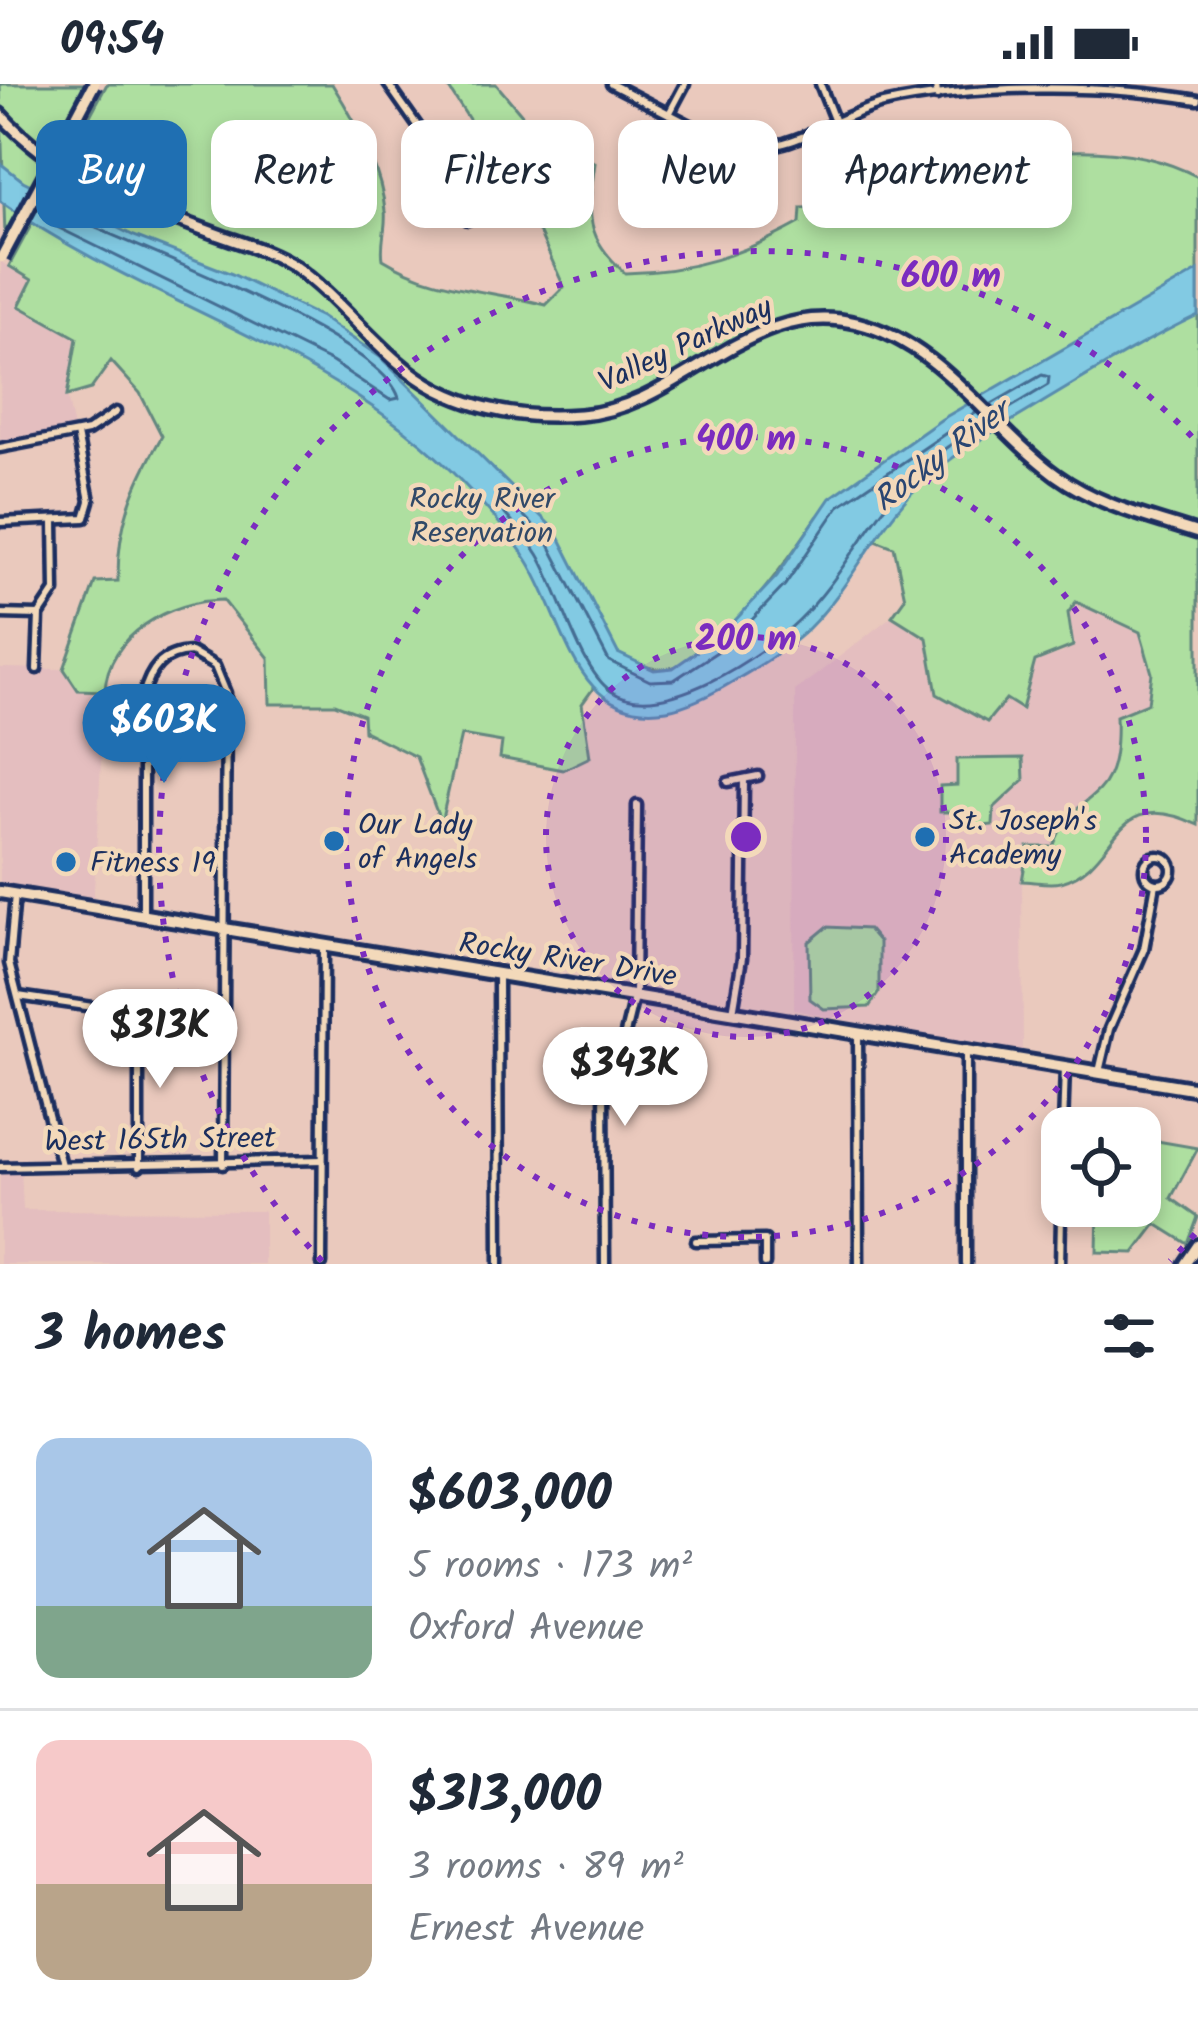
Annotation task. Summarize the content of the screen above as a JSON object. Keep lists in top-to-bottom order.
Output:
{
  "streets": {
    "main road": ["Rocky River Drive"],
    "street": ["Valley Parkway", "West 165th Street"]
  },
  "water": ["Rocky River"],
  "parks": ["Rocky River Reservation"],
  "places": ["St. Joseph's Academy", "Our Lady of Angels", "Fitness 19"],
  "page": {
    "status": "09:54",
    "chip": [
      "Buy",
      "Rent",
      "Filters",
      "New",
      "Apartment"
    ],
    "price": ["$603K", "$313K", "$343K"],
    "heading": "3 homes",
    "list": [
      {
        "name": "$603,000",
        "note": "5 rooms · 173 m² · Oxford Avenue"
      },
      {
        "name": "$313,000",
        "note": "3 rooms · 89 m² · Ernest Avenue"
      }
    ]
  },
  "rings": ["600 m", "400 m", "200 m"]
}
